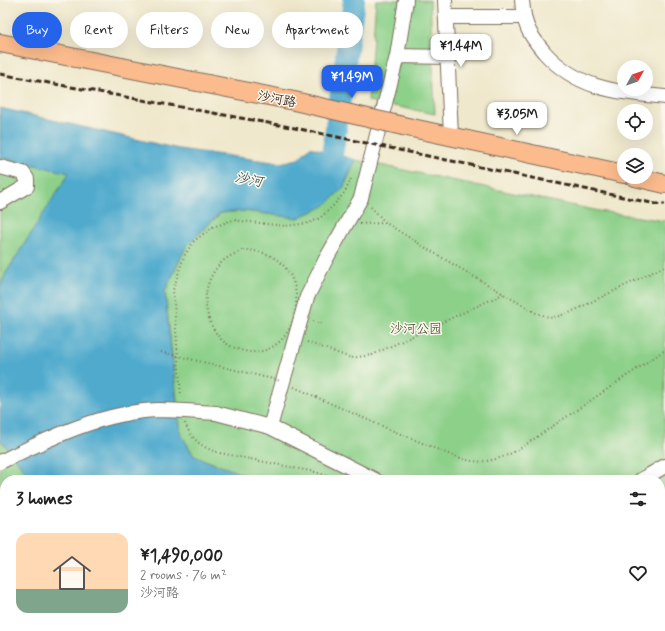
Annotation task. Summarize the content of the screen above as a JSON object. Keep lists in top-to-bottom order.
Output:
{
  "streets": {
    "main road": ["沙河路"]
  },
  "water": ["沙河"],
  "parks": ["沙河公园"],
  "north": "top right",
  "page": {
    "chip": [
      "Buy",
      "Rent",
      "Filters",
      "New",
      "Apartment"
    ],
    "price": ["¥1.44M", "¥1.49M", "¥3.05M"],
    "heading": "3 homes",
    "list": [
      {
        "name": "¥1,490,000",
        "note": "2 rooms · 76 m² · 沙河路"
      }
    ]
  }
}
